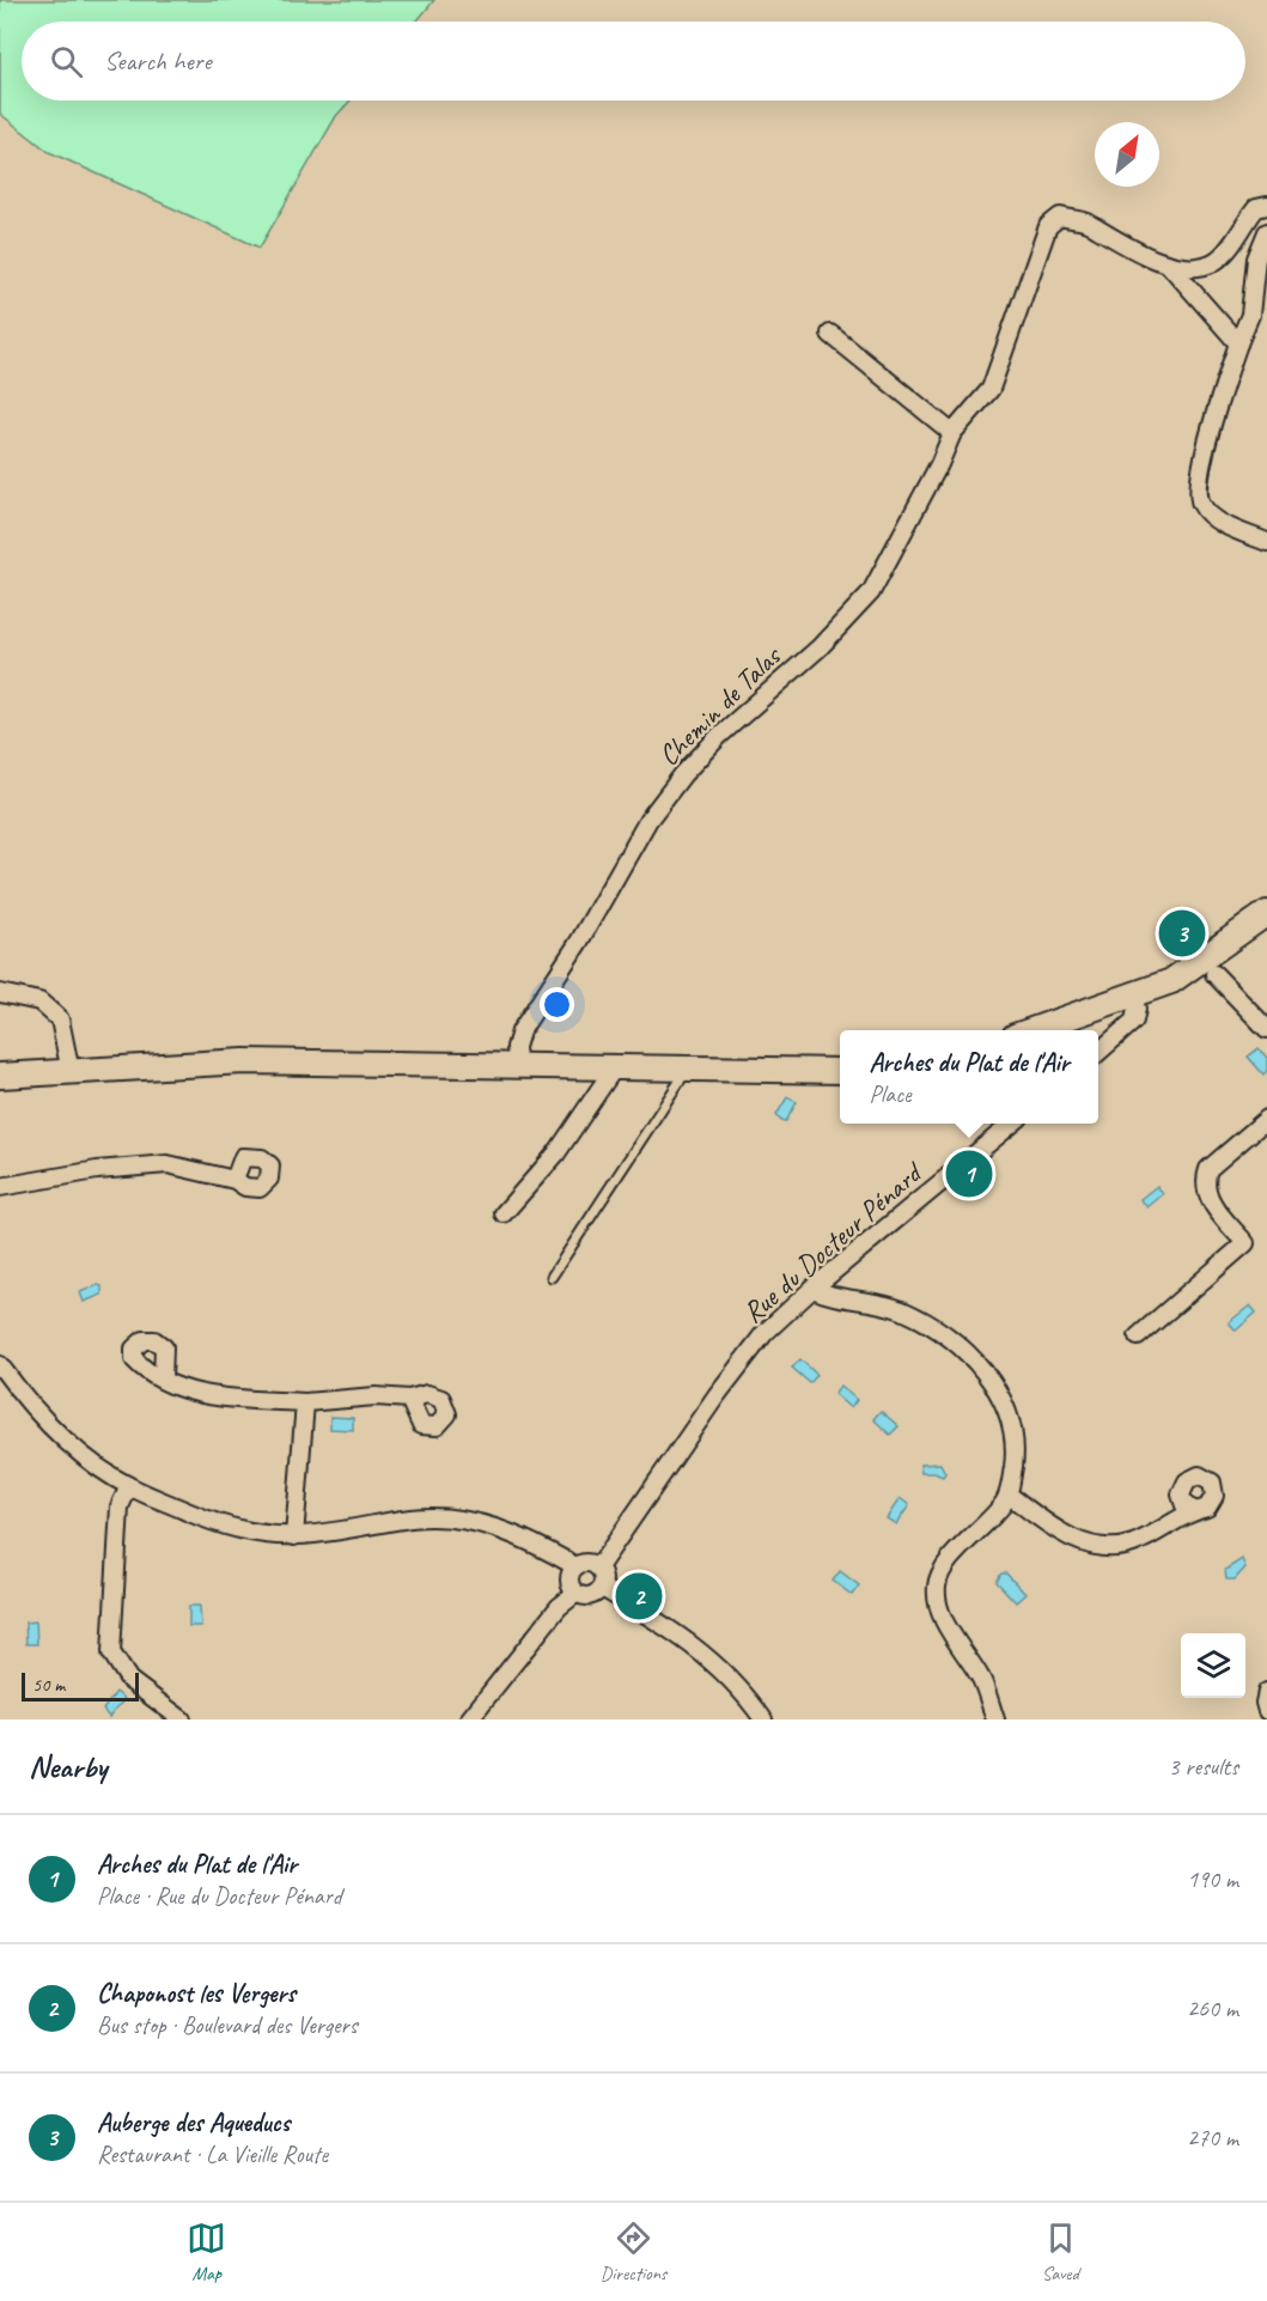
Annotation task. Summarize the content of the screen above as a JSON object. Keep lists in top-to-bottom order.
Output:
{
  "streets": {
    "street": ["Chemin de Talas", "Rue du Docteur Pénard"]
  },
  "scale_bar": "50 m",
  "north": "top right",
  "page": {
    "search": "Search here",
    "pins": ["3", "1", "2"],
    "popup": ["Arches du Plat de l'Air", "Place"],
    "scale": "50 m",
    "heading": ["Nearby", "3 results"],
    "list": [
      {
        "mark": "1",
        "name": "Arches du Plat de l'Air",
        "note": "Place · Rue du Docteur Pénard",
        "value": "190 m"
      },
      {
        "mark": "2",
        "name": "Chaponost les Vergers",
        "note": "Bus stop · Boulevard des Vergers",
        "value": "260 m"
      },
      {
        "mark": "3",
        "name": "Auberge des Aqueducs",
        "note": "Restaurant · La Vieille Route",
        "value": "270 m"
      }
    ],
    "nav": ["Map", "Directions", "Saved"]
  }
}
